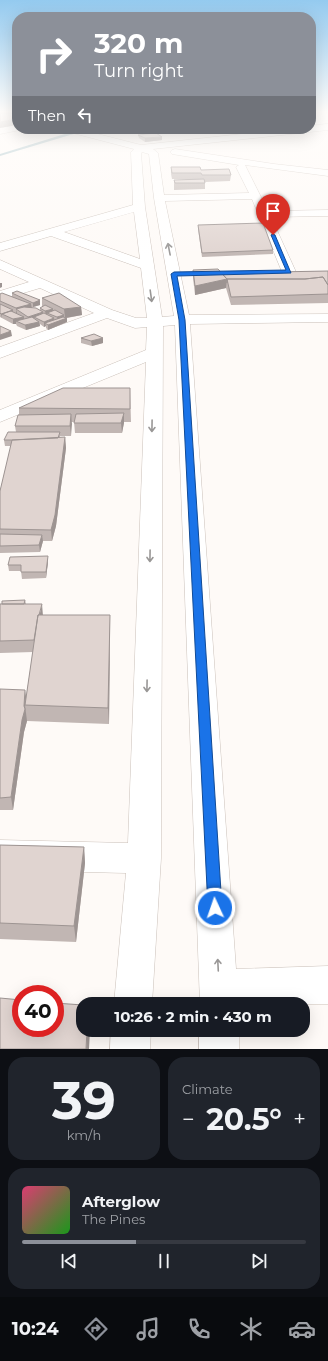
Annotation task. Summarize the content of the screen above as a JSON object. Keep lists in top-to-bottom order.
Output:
{
  "page": {
    "turn": ["320 m", "Turn right"],
    "then": "Then",
    "limit": "40",
    "trip": "10:26 · 2 min · 430 m",
    "tile": [
      ["39", "km/h"],
      "Climate"
    ],
    "heat": ["−", "20.5°", "+"],
    "song": ["Afterglow", "The Pines"],
    "tabs": "10:24"
  }
}
